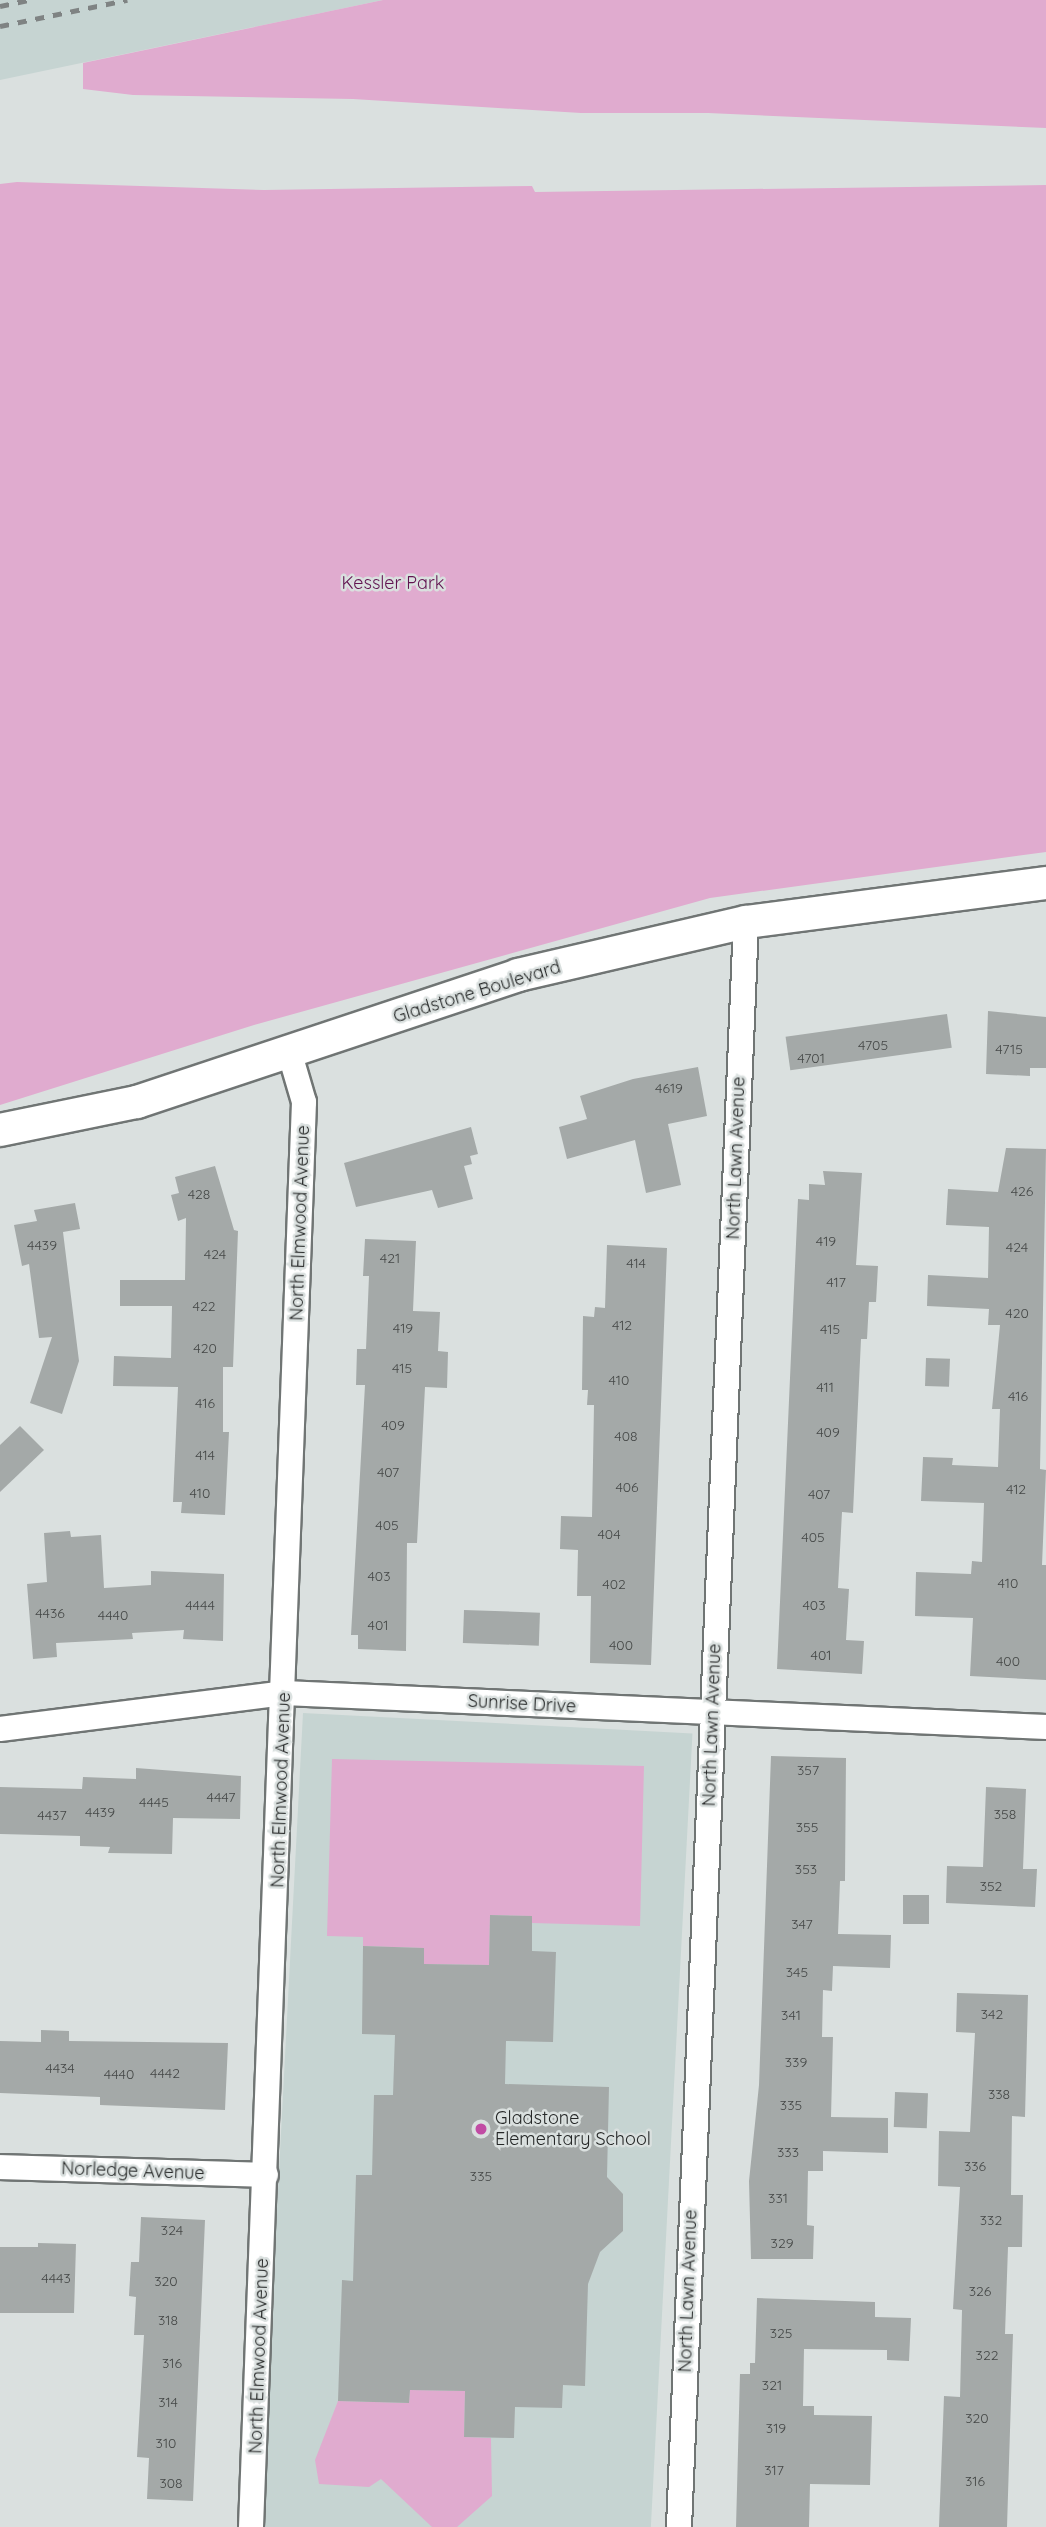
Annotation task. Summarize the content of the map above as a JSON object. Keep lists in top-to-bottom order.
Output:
{
  "streets": {
    "street": [
      "Gladstone Boulevard",
      "North Lawn Avenue",
      "North Elmwood Avenue",
      "Sunrise Drive",
      "Norledge Avenue"
    ]
  },
  "crossings": [
    ["Gladstone Boulevard", "North Lawn Avenue"],
    ["Gladstone Boulevard", "North Elmwood Avenue"],
    ["North Lawn Avenue", "Sunrise Drive"],
    ["North Elmwood Avenue", "Sunrise Drive"],
    ["North Elmwood Avenue", "Norledge Avenue"]
  ],
  "parks": ["Kessler Park"],
  "places": ["Gladstone Elementary School"],
  "house_numbers": [
    "4705",
    "4715",
    "4701",
    "4619",
    "426",
    "428",
    "419",
    "4439",
    "424",
    "424",
    "421",
    "414",
    "417",
    "422",
    "420",
    "412",
    "419",
    "415",
    "420",
    "415",
    "410",
    "411",
    "416",
    "416",
    "409",
    "409",
    "408",
    "414",
    "407",
    "406",
    "412",
    "410",
    "407",
    "405",
    "404",
    "405",
    "403",
    "410",
    "402",
    "4444",
    "403",
    "4436",
    "4440",
    "401",
    "400",
    "401",
    "400",
    "357",
    "4447",
    "4445",
    "4439",
    "358",
    "4437",
    "355",
    "353",
    "352",
    "347",
    "345",
    "342",
    "341",
    "339",
    "4434",
    "4442",
    "4440",
    "338",
    "335",
    "333",
    "336",
    "335",
    "331",
    "332",
    "324",
    "329",
    "4443",
    "320",
    "326",
    "318",
    "325",
    "322",
    "316",
    "321",
    "314",
    "320",
    "319",
    "310",
    "317",
    "316",
    "308"
  ]
}
